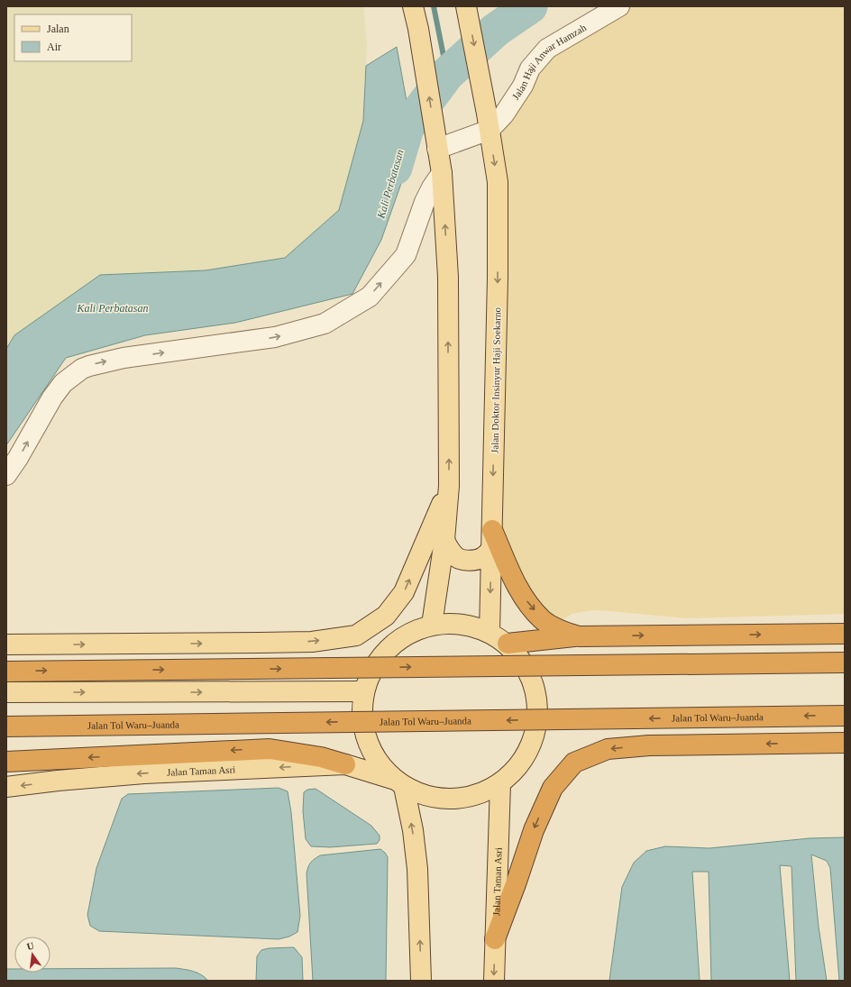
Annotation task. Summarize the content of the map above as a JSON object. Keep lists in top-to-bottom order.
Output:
{
  "streets": {
    "highway": ["Jalan Tol Waru–Juanda"],
    "main road": ["Jalan Doktor Insinyur Haji Soekarno", "Jalan Taman Asri"],
    "street": ["Jalan Haji Anwar Hamzah"]
  },
  "crossings": [
    ["Jalan Haji Anwar Hamzah", "Jalan Doktor Insinyur Haji Soekarno"],
    ["Jalan Doktor Insinyur Haji Soekarno", "Jalan Taman Asri"]
  ],
  "water": ["Kali Perbatasan"],
  "legend": ["Jalan", "Air"],
  "north": "top"
}
